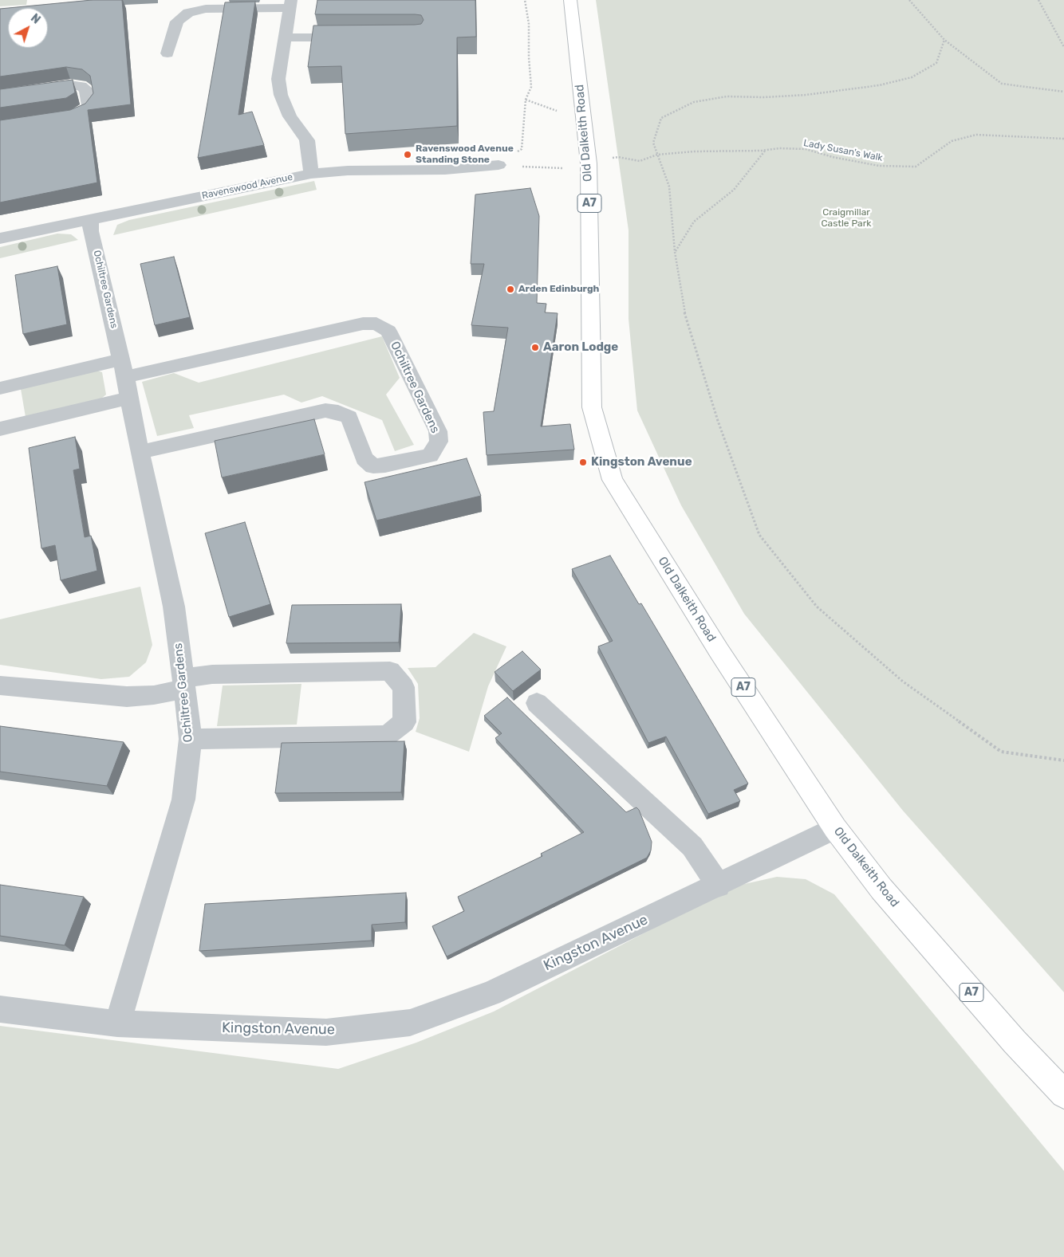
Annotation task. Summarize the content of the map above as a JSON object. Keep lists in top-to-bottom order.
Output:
{
  "streets": {
    "main road": ["Old Dalkeith Road", "A7"],
    "street": ["Ravenswood Avenue", "Ochiltree Gardens", "Kingston Avenue"],
    "path": ["Lady Susan's Walk"]
  },
  "crossings": [
    ["Old Dalkeith Road", "Lady Susan's Walk"],
    ["Old Dalkeith Road", "Kingston Avenue"],
    ["Ravenswood Avenue", "Ochiltree Gardens"],
    ["Ochiltree Gardens", "Kingston Avenue"]
  ],
  "parks": ["Craigmillar Castle Park"],
  "places": [
    "Ravenswood Avenue Standing Stone",
    "Arden Edinburgh",
    "Aaron Lodge",
    "Kingston Avenue"
  ],
  "north": "top right"
}
